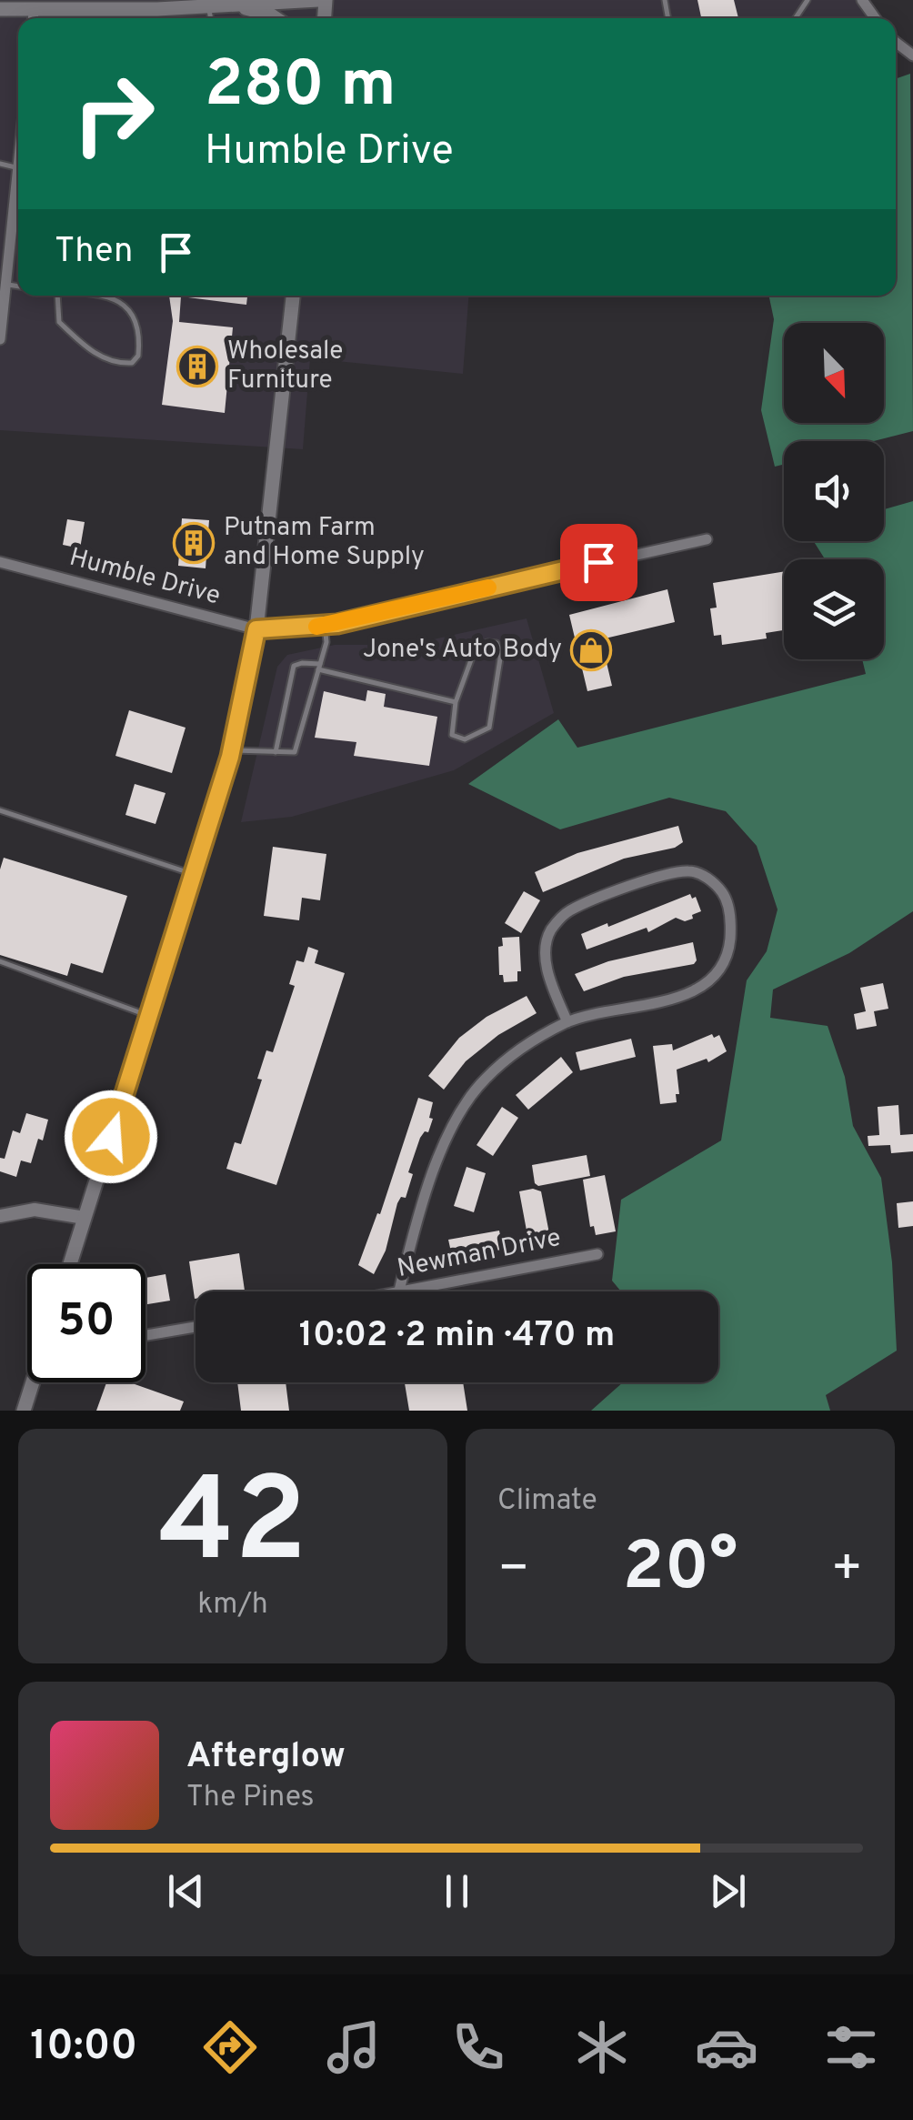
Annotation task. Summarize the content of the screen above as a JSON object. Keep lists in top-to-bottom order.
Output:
{
  "streets": {
    "street": ["Humble Drive", "Newman Drive"]
  },
  "places": {
    "building": ["Wholesale Furniture", "Putnam Farm and Home Supply"],
    "shop": ["Jone's Auto Body"]
  },
  "north": "bottom right",
  "page": {
    "turn": ["280 m", "Humble Drive"],
    "then": "Then",
    "limit": "50",
    "trip": "10:02 · 2 min · 470 m",
    "tile": [
      ["42", "km/h"],
      "Climate"
    ],
    "heat": ["−", "20°", "+"],
    "song": ["Afterglow", "The Pines"],
    "tabs": "10:00"
  }
}
